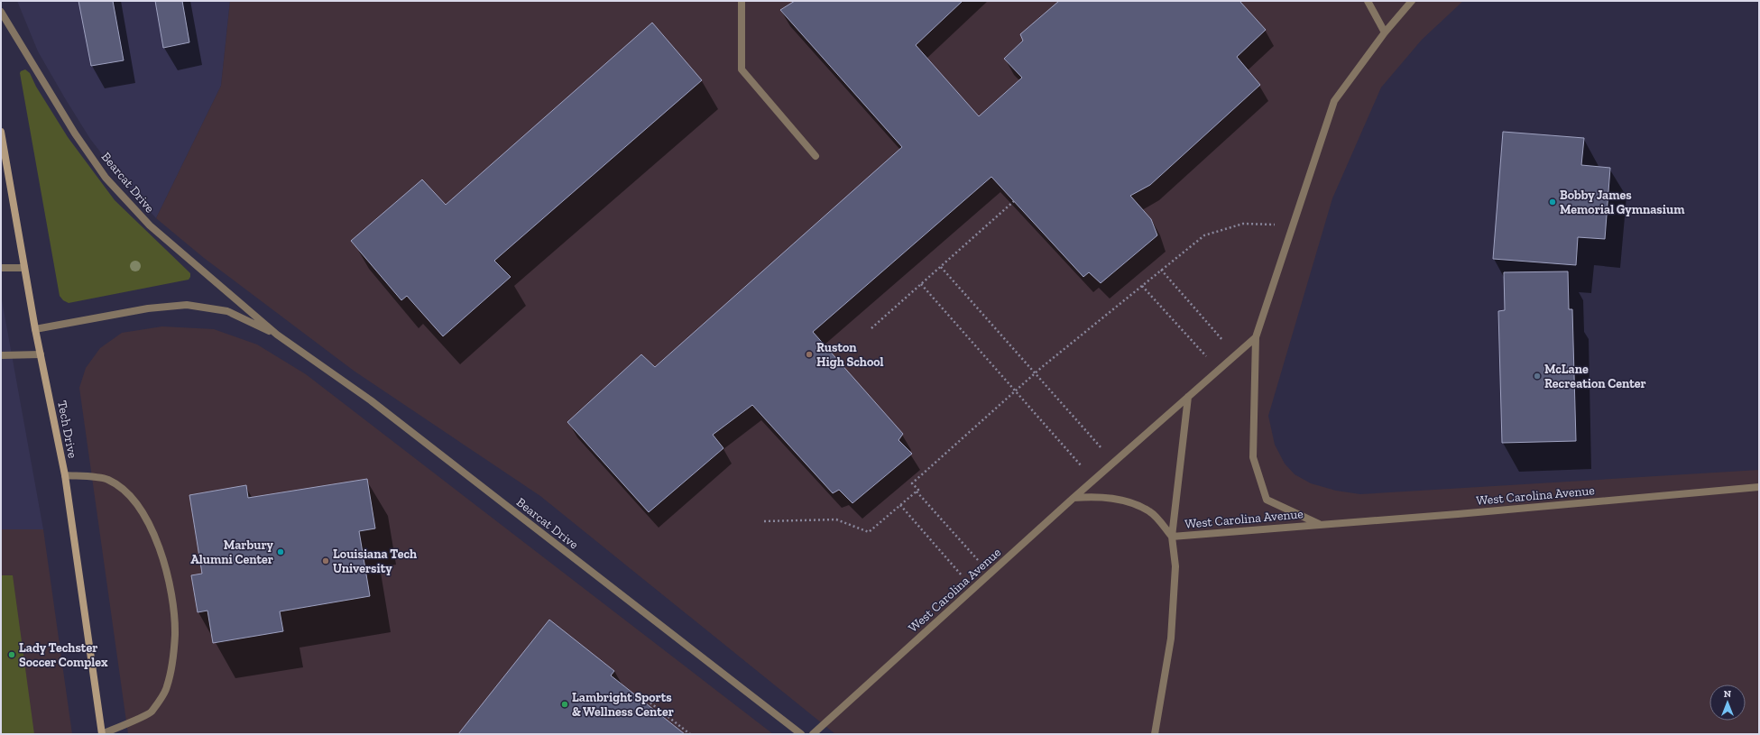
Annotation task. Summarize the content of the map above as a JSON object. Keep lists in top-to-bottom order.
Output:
{
  "streets": {
    "main road": ["Tech Drive"],
    "street": ["Bearcat Drive", "West Carolina Avenue"]
  },
  "crossings": [
    ["Bearcat Drive", "Tech Drive"]
  ],
  "places": [
    "Bobby James Memorial Gymnasium",
    "Ruston High School",
    "McLane Recreation Center",
    "Marbury Alumni Center",
    "Louisiana Tech University",
    "Lady Techster Soccer Complex",
    "Lambright Sports & Wellness Center"
  ],
  "north": "top"
}
